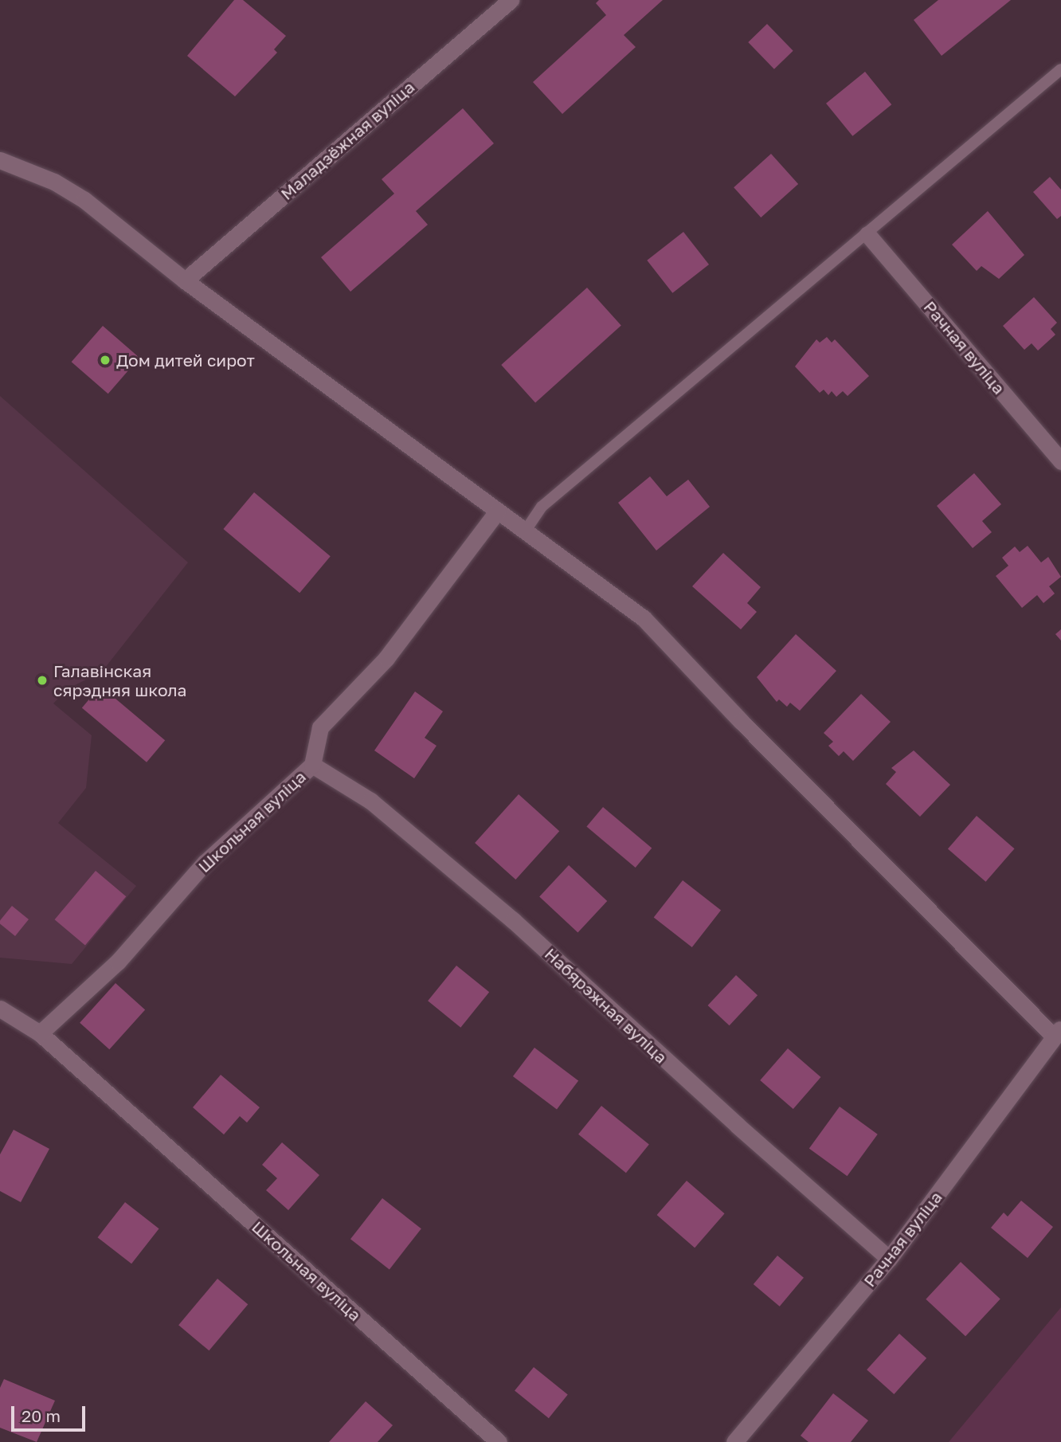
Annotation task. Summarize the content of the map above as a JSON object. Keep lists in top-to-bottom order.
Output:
{
  "streets": {
    "street": [
      "Маладзёжная вуліца",
      "Рачная вуліца",
      "Школьная вуліца",
      "Набярэжная вуліца"
    ]
  },
  "crossings": [
    ["Рачная вуліца", "Набярэжная вуліца"],
    ["Школьная вуліца", "Набярэжная вуліца"]
  ],
  "places": ["Дом дитей сирот", "Галавінская сярэдняя школа"],
  "scale_bar": "20 m"
}
